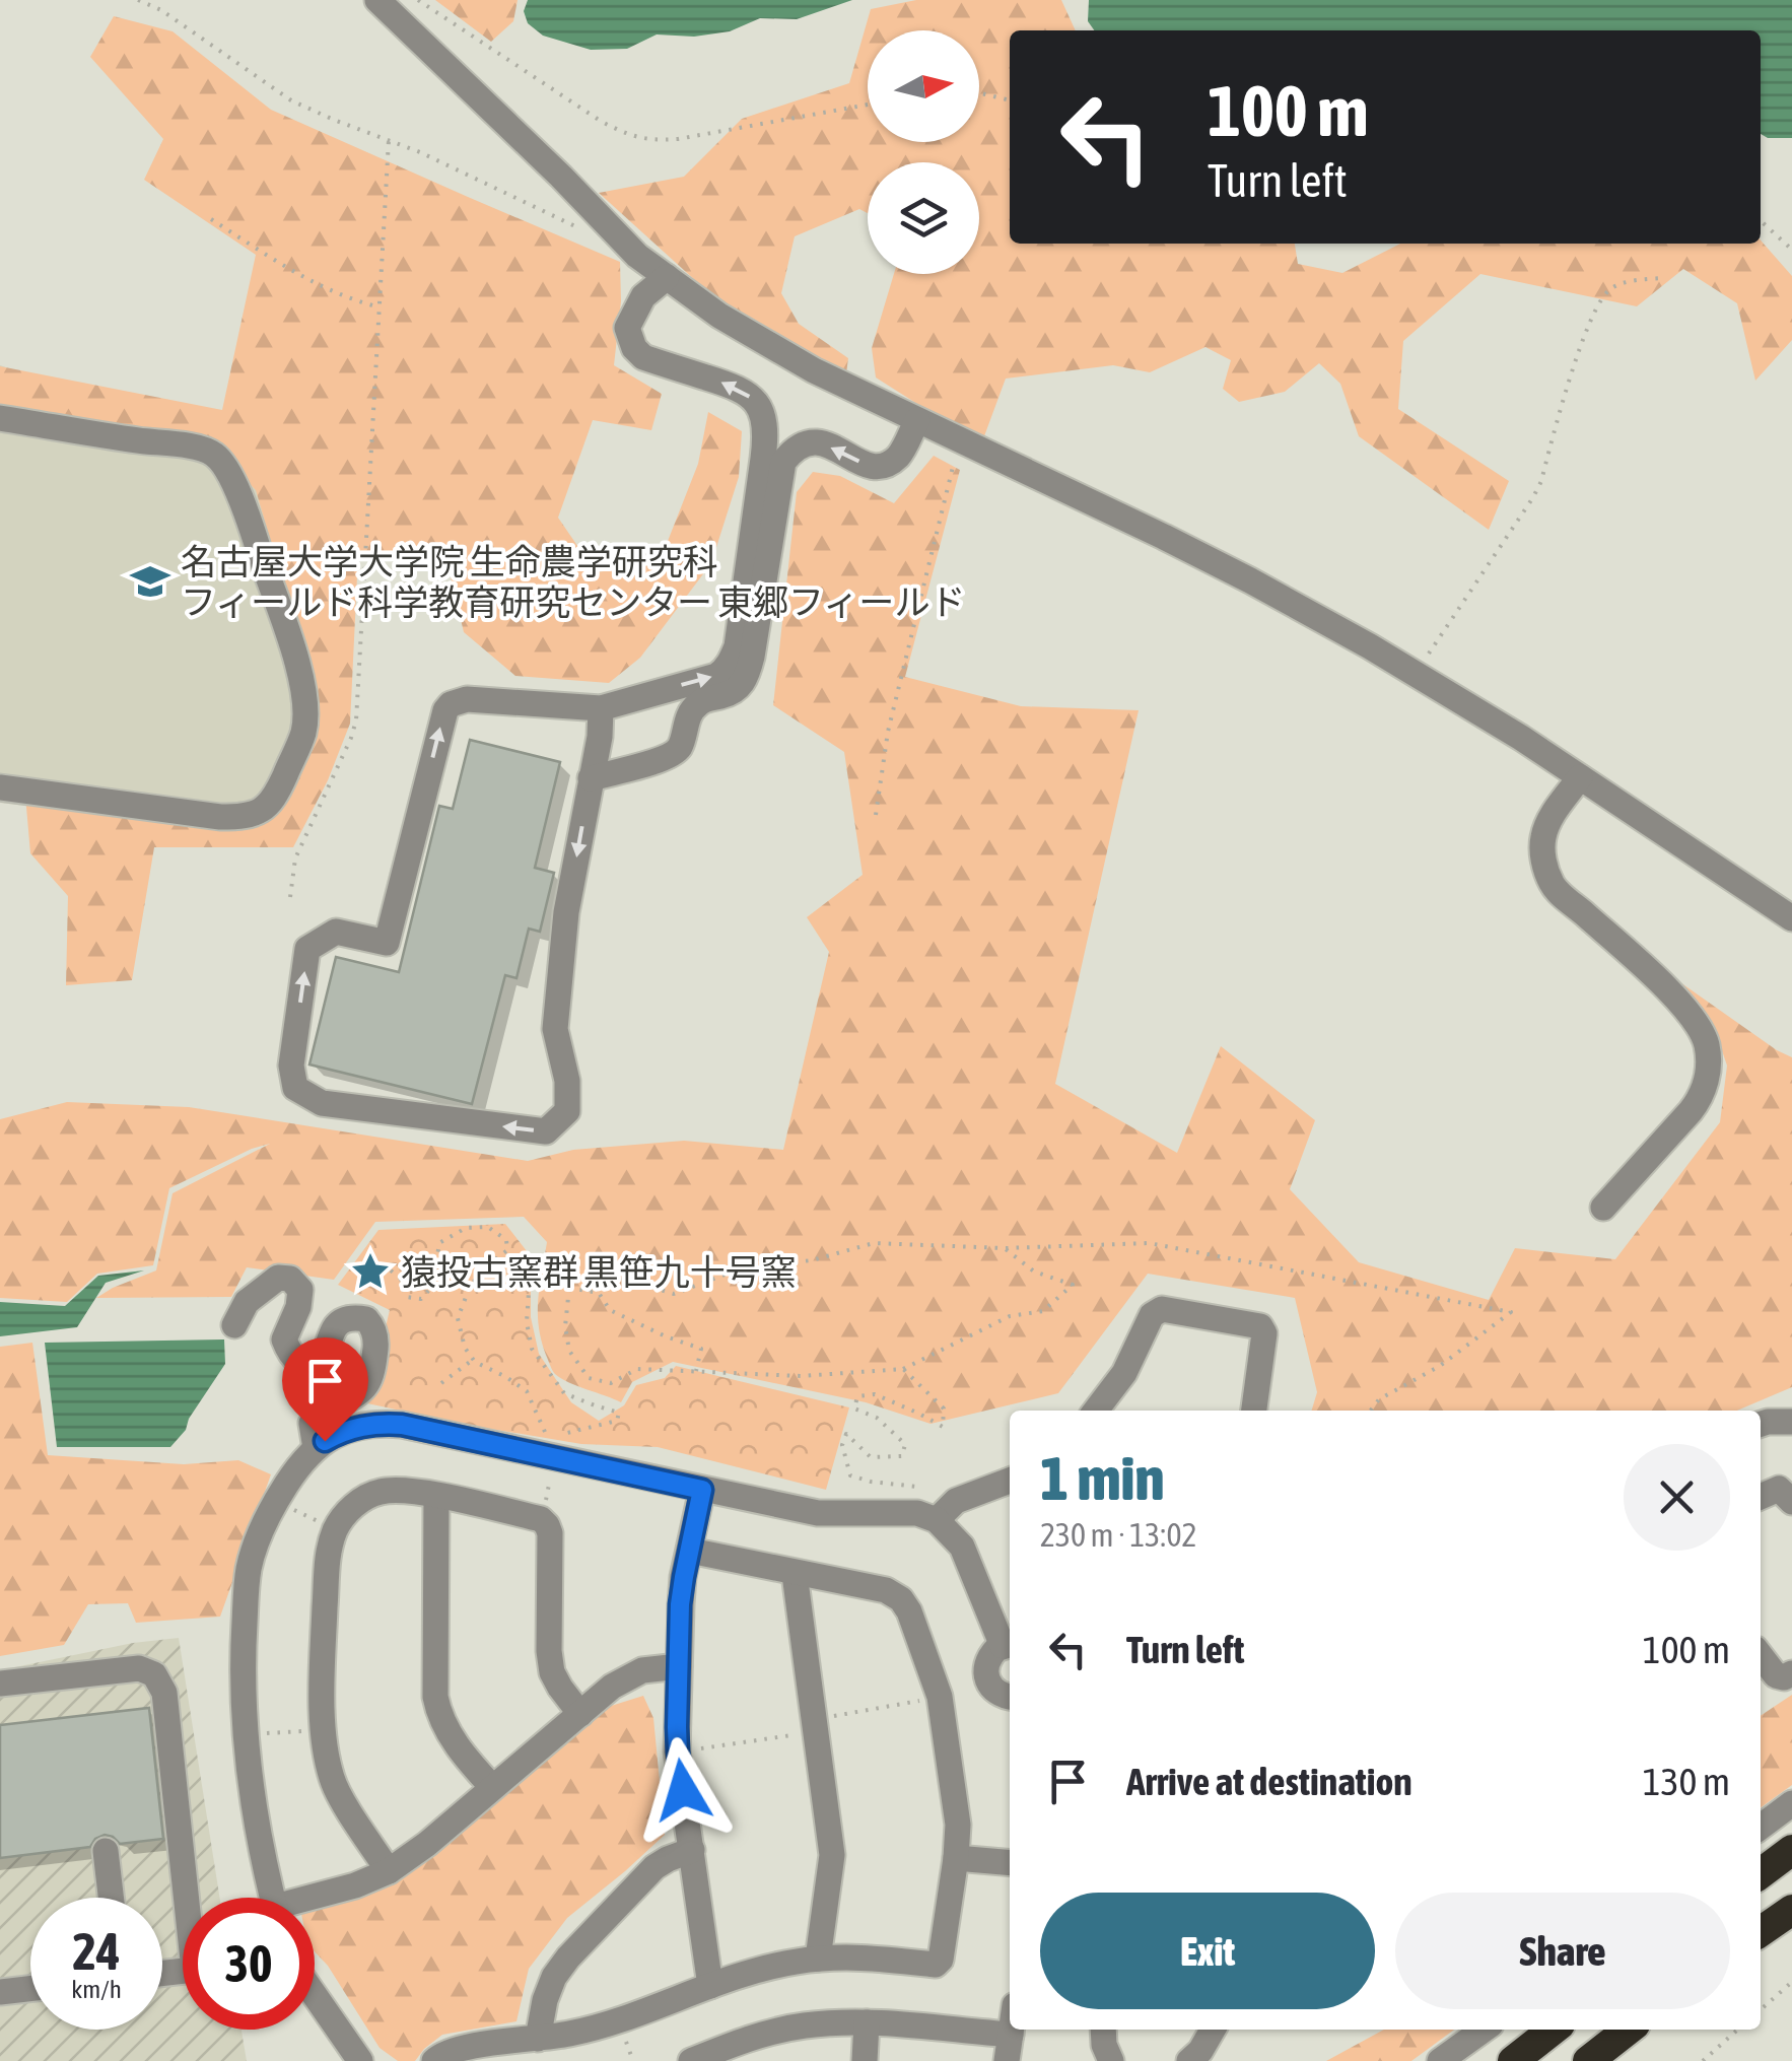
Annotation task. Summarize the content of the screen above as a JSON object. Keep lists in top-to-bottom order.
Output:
{
  "places": {
    "school or university": ["名古屋大学大学院 生命農学研究科 フィールド科学教育研究センター 東郷フィールド"],
    "place": ["猿投古窯群 黒笹九十号窯"]
  },
  "north": "right",
  "page": {
    "turn": ["100 m", "Turn left"],
    "heading": ["1 min", "230 m · 13:02"],
    "list": [
      {
        "name": "Turn left",
        "value": "100 m"
      },
      {
        "name": "Arrive at destination",
        "value": "130 m"
      }
    ],
    "buttons": ["Exit", "Share"],
    "speed": "24 km/h",
    "limit": "30"
  }
}
